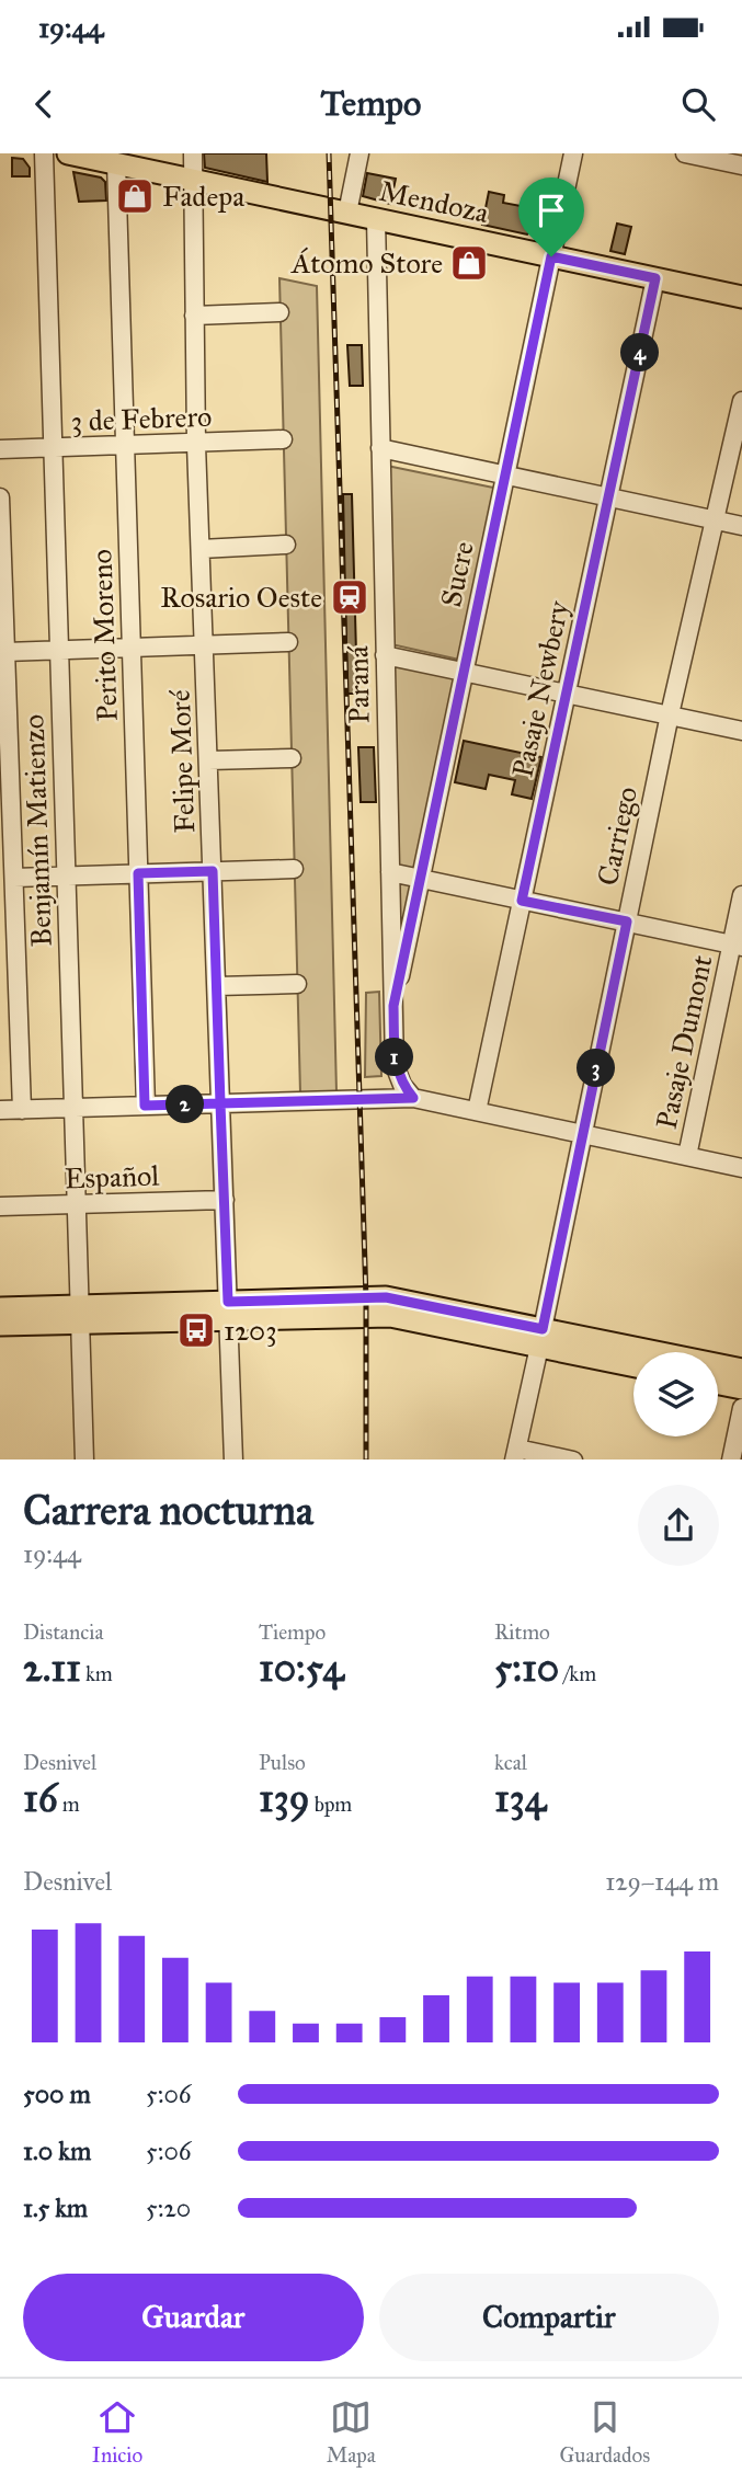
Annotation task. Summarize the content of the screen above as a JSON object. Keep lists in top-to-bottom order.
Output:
{
  "streets": {
    "main road": ["Mendoza"],
    "street": [
      "3 de Febrero",
      "Sucre",
      "Perito Moreno",
      "Paraná",
      "Pasaje Newbery",
      "Felipe Moré",
      "Benjamín Matienzo",
      "Carriego",
      "Pasaje Dumont",
      "Español"
    ]
  },
  "crossings": [
    ["Mendoza", "Sucre"],
    ["Mendoza", "Perito Moreno"],
    ["Mendoza", "Paraná"],
    ["Mendoza", "Pasaje Newbery"],
    ["Mendoza", "Felipe Moré"],
    ["3 de Febrero", "Perito Moreno"],
    ["3 de Febrero", "Felipe Moré"],
    ["3 de Febrero", "Benjamín Matienzo"],
    ["Sucre", "Paraná"],
    ["Felipe Moré", "Español"],
    ["Benjamín Matienzo", "Español"]
  ],
  "places": {
    "shop": ["Fadepa", "Átomo Store"],
    "station": ["Rosario Oeste"],
    "bus stop": ["1203"]
  },
  "page": {
    "status": "19:44",
    "header": "Tempo",
    "pins": [
      "4",
      "1",
      "3",
      "2"
    ],
    "heading": ["Carrera nocturna", "19:44"],
    "stats": [
      ["Distancia", "2.11 km"],
      ["Tiempo", "10:54"],
      ["Ritmo", "5:10 /km"],
      ["Desnivel", "16 m"],
      ["Pulso", "139 bpm"],
      ["kcal", "134"]
    ],
    "chart": ["Desnivel", "129–144 m"],
    "list": [
      {
        "name": "500 m",
        "note": "5:06"
      },
      {
        "name": "1.0 km",
        "note": "5:06"
      },
      {
        "name": "1.5 km",
        "note": "5:20"
      }
    ],
    "buttons": ["Guardar", "Compartir"],
    "tabs": ["Inicio", "Mapa", "Guardados"]
  }
}
